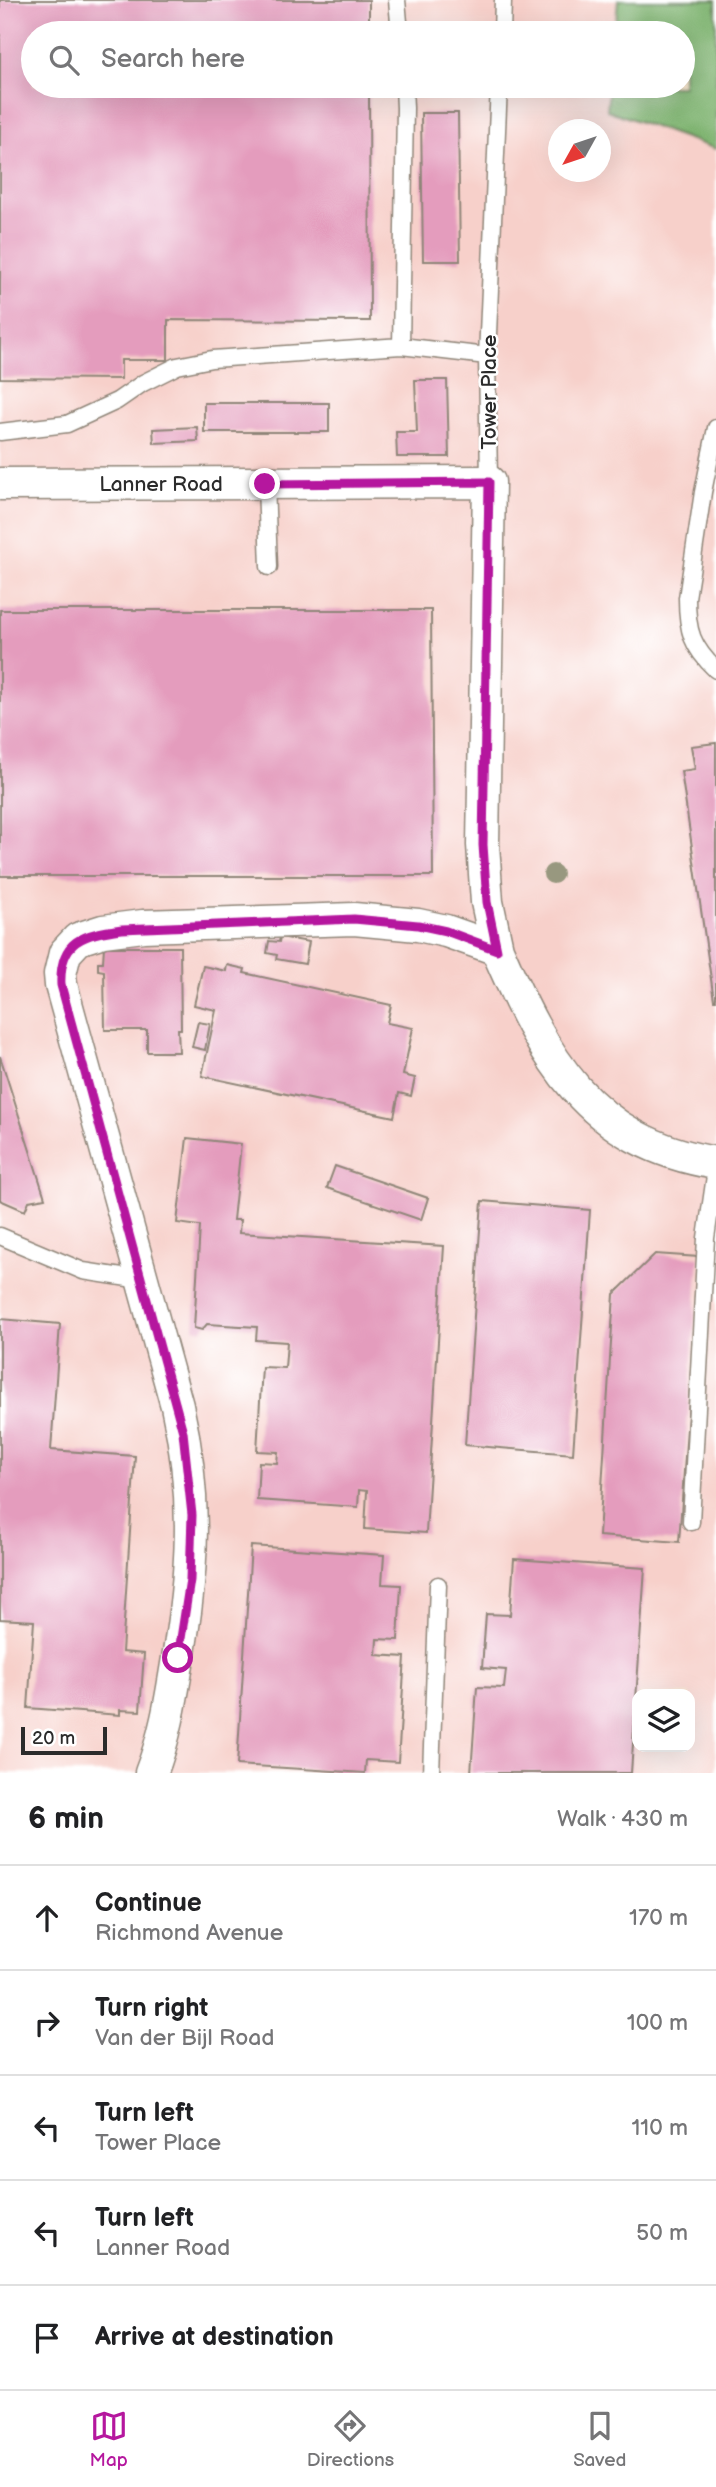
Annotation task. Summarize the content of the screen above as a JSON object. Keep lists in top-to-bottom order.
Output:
{
  "streets": {
    "street": ["Tower Place", "Lanner Road"]
  },
  "crossings": [
    ["Tower Place", "Lanner Road"]
  ],
  "scale_bar": "20 m",
  "north": "bottom left",
  "page": {
    "search": "Search here",
    "scale": "20 m",
    "heading": ["6 min", "Walk · 430 m"],
    "list": [
      ["Continue", "Richmond Avenue", "170 m"],
      ["Turn right", "Van der Bijl Road", "100 m"],
      ["Turn left", "Tower Place", "110 m"],
      ["Turn left", "Lanner Road", "50 m"],
      "Arrive at destination"
    ],
    "nav": ["Map", "Directions", "Saved"]
  }
}
